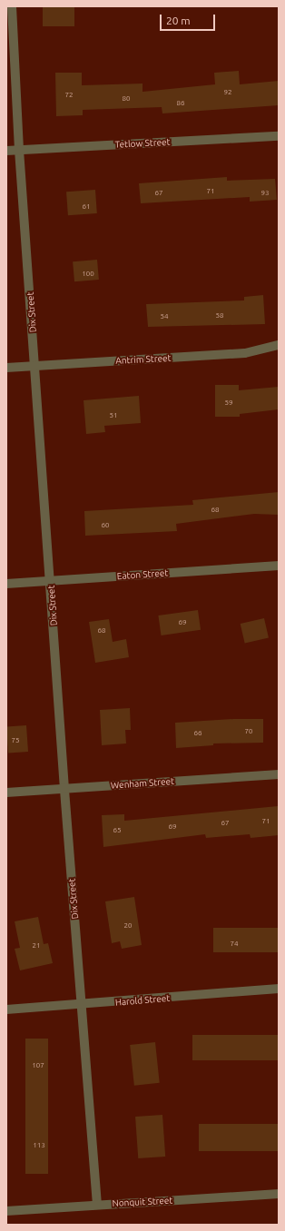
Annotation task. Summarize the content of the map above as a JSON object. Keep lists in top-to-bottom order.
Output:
{
  "streets": {
    "street": [
      "Tetlow Street",
      "Dix Street",
      "Antrim Street",
      "Eaton Street",
      "Wenham Street",
      "Harold Street",
      "Nonquit Street"
    ]
  },
  "crossings": [
    ["Tetlow Street", "Dix Street"],
    ["Dix Street", "Antrim Street"],
    ["Dix Street", "Eaton Street"],
    ["Dix Street", "Wenham Street"],
    ["Dix Street", "Harold Street"],
    ["Dix Street", "Nonquit Street"]
  ],
  "house_numbers": [
    "92",
    "72",
    "80",
    "86",
    "71",
    "67",
    "93",
    "61",
    "100",
    "58",
    "54",
    "59",
    "51",
    "68",
    "60",
    "69",
    "68",
    "70",
    "66",
    "75",
    "71",
    "67",
    "69",
    "65",
    "20",
    "74",
    "21",
    "107",
    "113"
  ],
  "scale_bar": "20 m"
}
